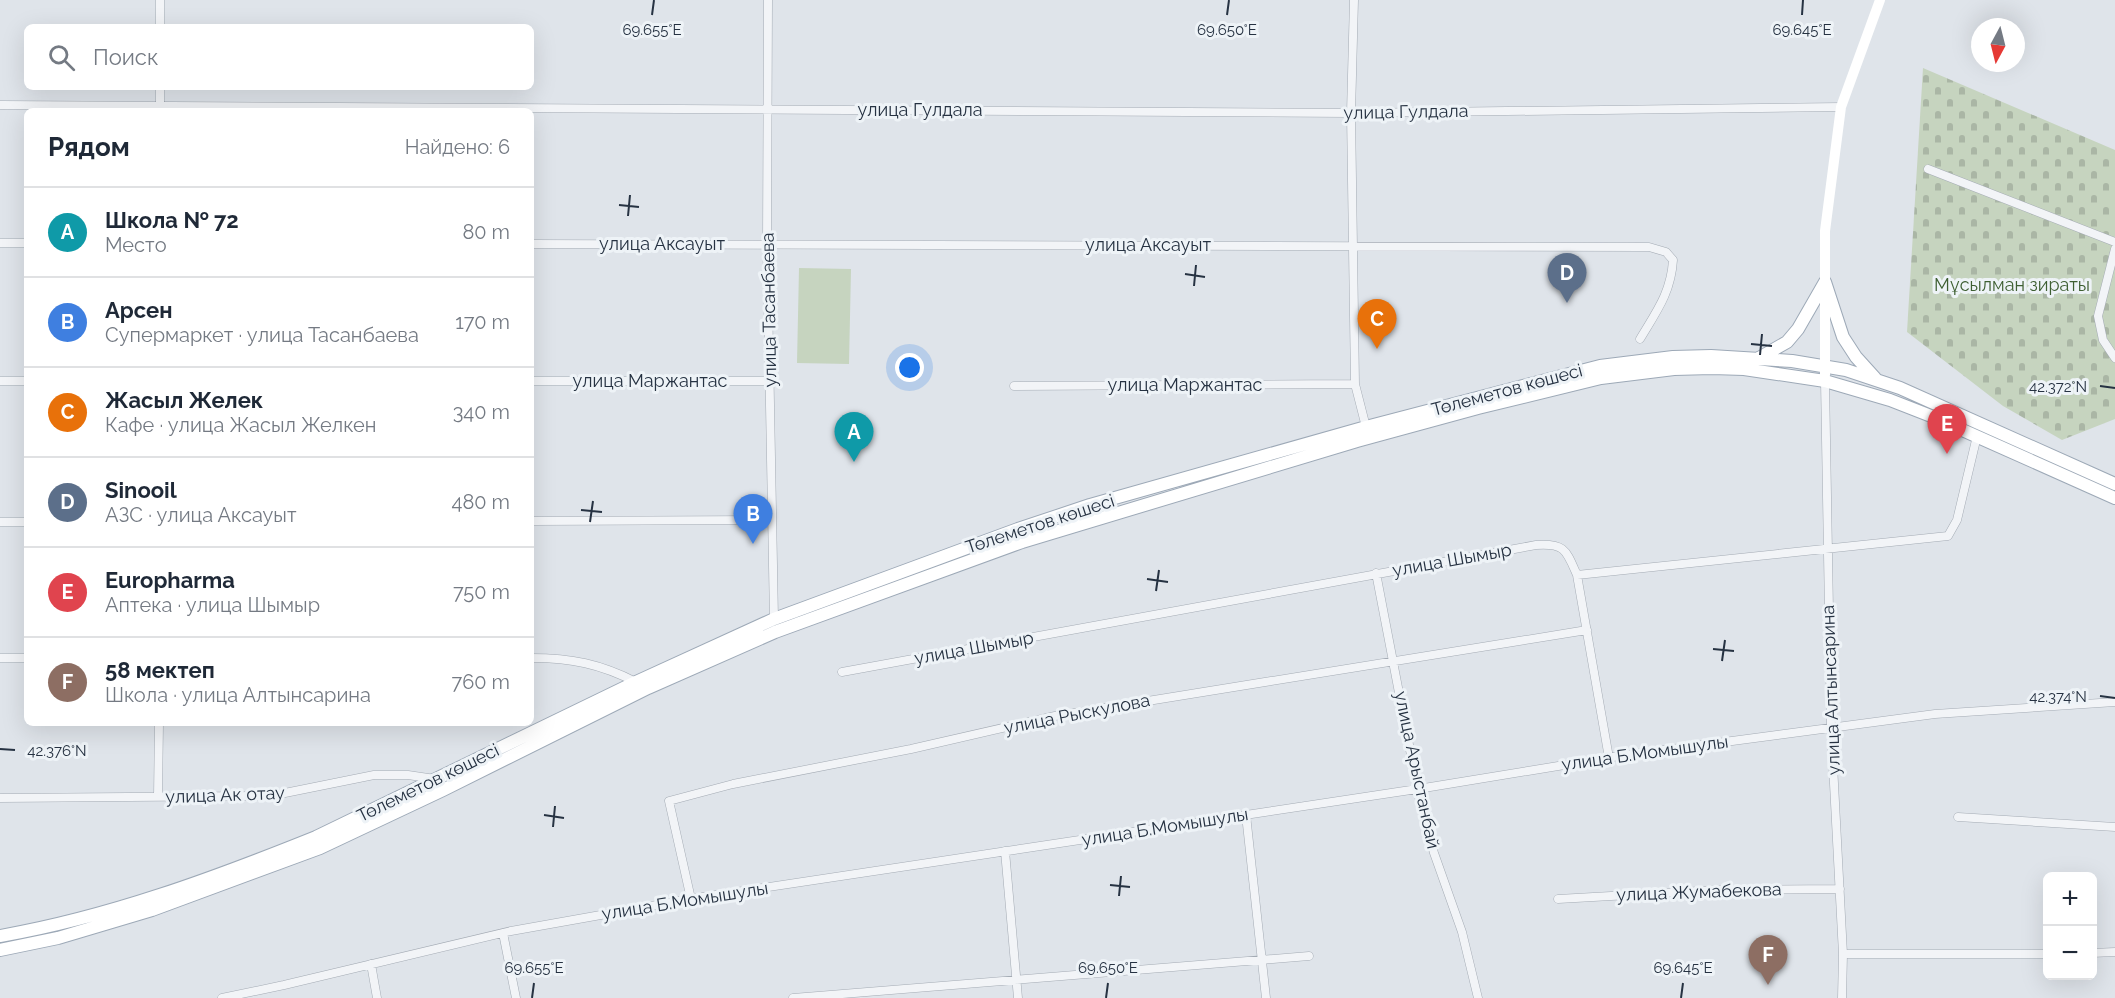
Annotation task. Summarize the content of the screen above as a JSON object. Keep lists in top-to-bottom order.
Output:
{
  "streets": {
    "main road": ["Төлеметов көшесі"],
    "street": [
      "улица Гулдала",
      "улица Аксауыт",
      "улица Тасанбаева",
      "улица Маржантас",
      "улица Шымыр",
      "улица Алтынсарина",
      "улица Рыскулова",
      "улица Б.Момышулы",
      "улица Арыстанбай",
      "улица Ак отау",
      "улица Жумабекова"
    ]
  },
  "crossings": [
    ["улица Гулдала", "улица Тасанбаева"],
    ["улица Аксауыт", "улица Тасанбаева"],
    ["улица Тасанбаева", "улица Маржантас"],
    ["улица Тасанбаева", "Төлеметов көшесі"],
    ["Төлеметов көшесі", "улица Алтынсарина"],
    ["Төлеметов көшесі", "улица Ак отау"],
    ["улица Шымыр", "улица Рыскулова"],
    ["улица Шымыр", "улица Б.Момышулы"],
    ["улица Шымыр", "улица Арыстанбай"],
    ["улица Алтынсарина", "улица Б.Момышулы"],
    ["улица Алтынсарина", "улица Жумабекова"],
    ["улица Рыскулова", "улица Б.Момышулы"],
    ["улица Рыскулова", "улица Арыстанбай"],
    ["улица Б.Момышулы", "улица Арыстанбай"]
  ],
  "parks": ["Мұсылман зираты"],
  "north": "bottom",
  "page": {
    "search": "Поиск",
    "heading": ["Рядом", "Найдено: 6"],
    "list": [
      {
        "mark": "A",
        "name": "Школа № 72",
        "note": "Место",
        "value": "80 m"
      },
      {
        "mark": "B",
        "name": "Арсен",
        "note": "Супермаркет · улица Тасанбаева",
        "value": "170 m"
      },
      {
        "mark": "C",
        "name": "Жасыл Желек",
        "note": "Кафе · улица Жасыл Желкен",
        "value": "340 m"
      },
      {
        "mark": "D",
        "name": "Sinooil",
        "note": "АЗС · улица Аксауыт",
        "value": "480 m"
      },
      {
        "mark": "E",
        "name": "Europharma",
        "note": "Аптека · улица Шымыр",
        "value": "750 m"
      },
      {
        "mark": "F",
        "name": "58 мектеп",
        "note": "Школа · улица Алтынсарина",
        "value": "760 m"
      }
    ],
    "pins": [
      "D",
      "C",
      "E",
      "A",
      "B",
      "F"
    ],
    "map_buttons": ["+", "−"]
  },
  "coordinates": [
    "69.655°E",
    "69.650°E",
    "69.645°E",
    "42.372°N",
    "42.374°N",
    "42.376°N"
  ]
}
